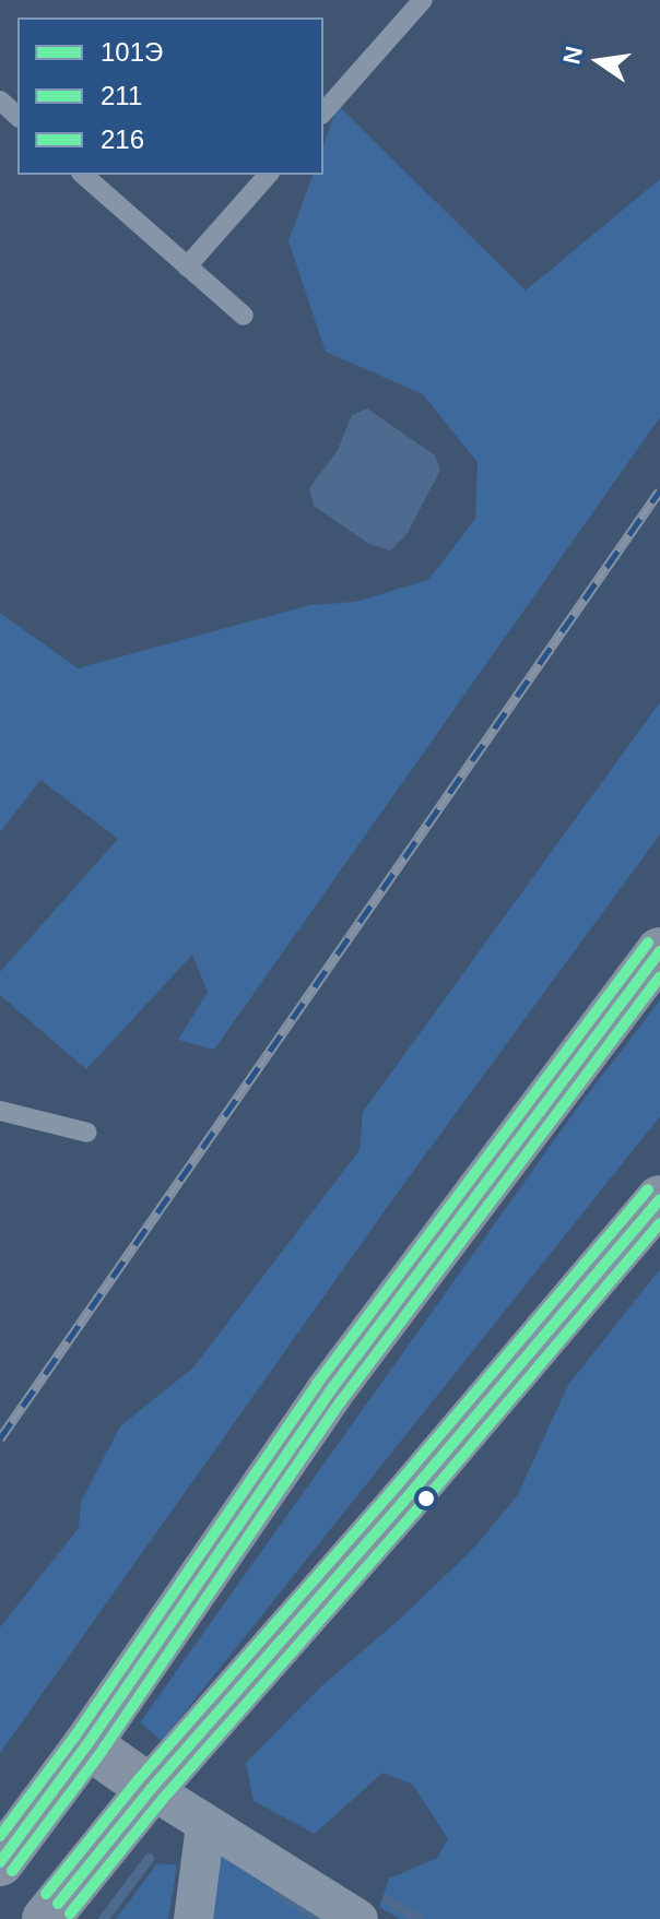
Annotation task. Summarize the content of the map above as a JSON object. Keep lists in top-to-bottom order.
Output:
{
  "lines": ["transit line 216", "transit line 101Э", "transit line 211"],
  "legend": ["101Э", "211", "216"],
  "north": "left"
}
